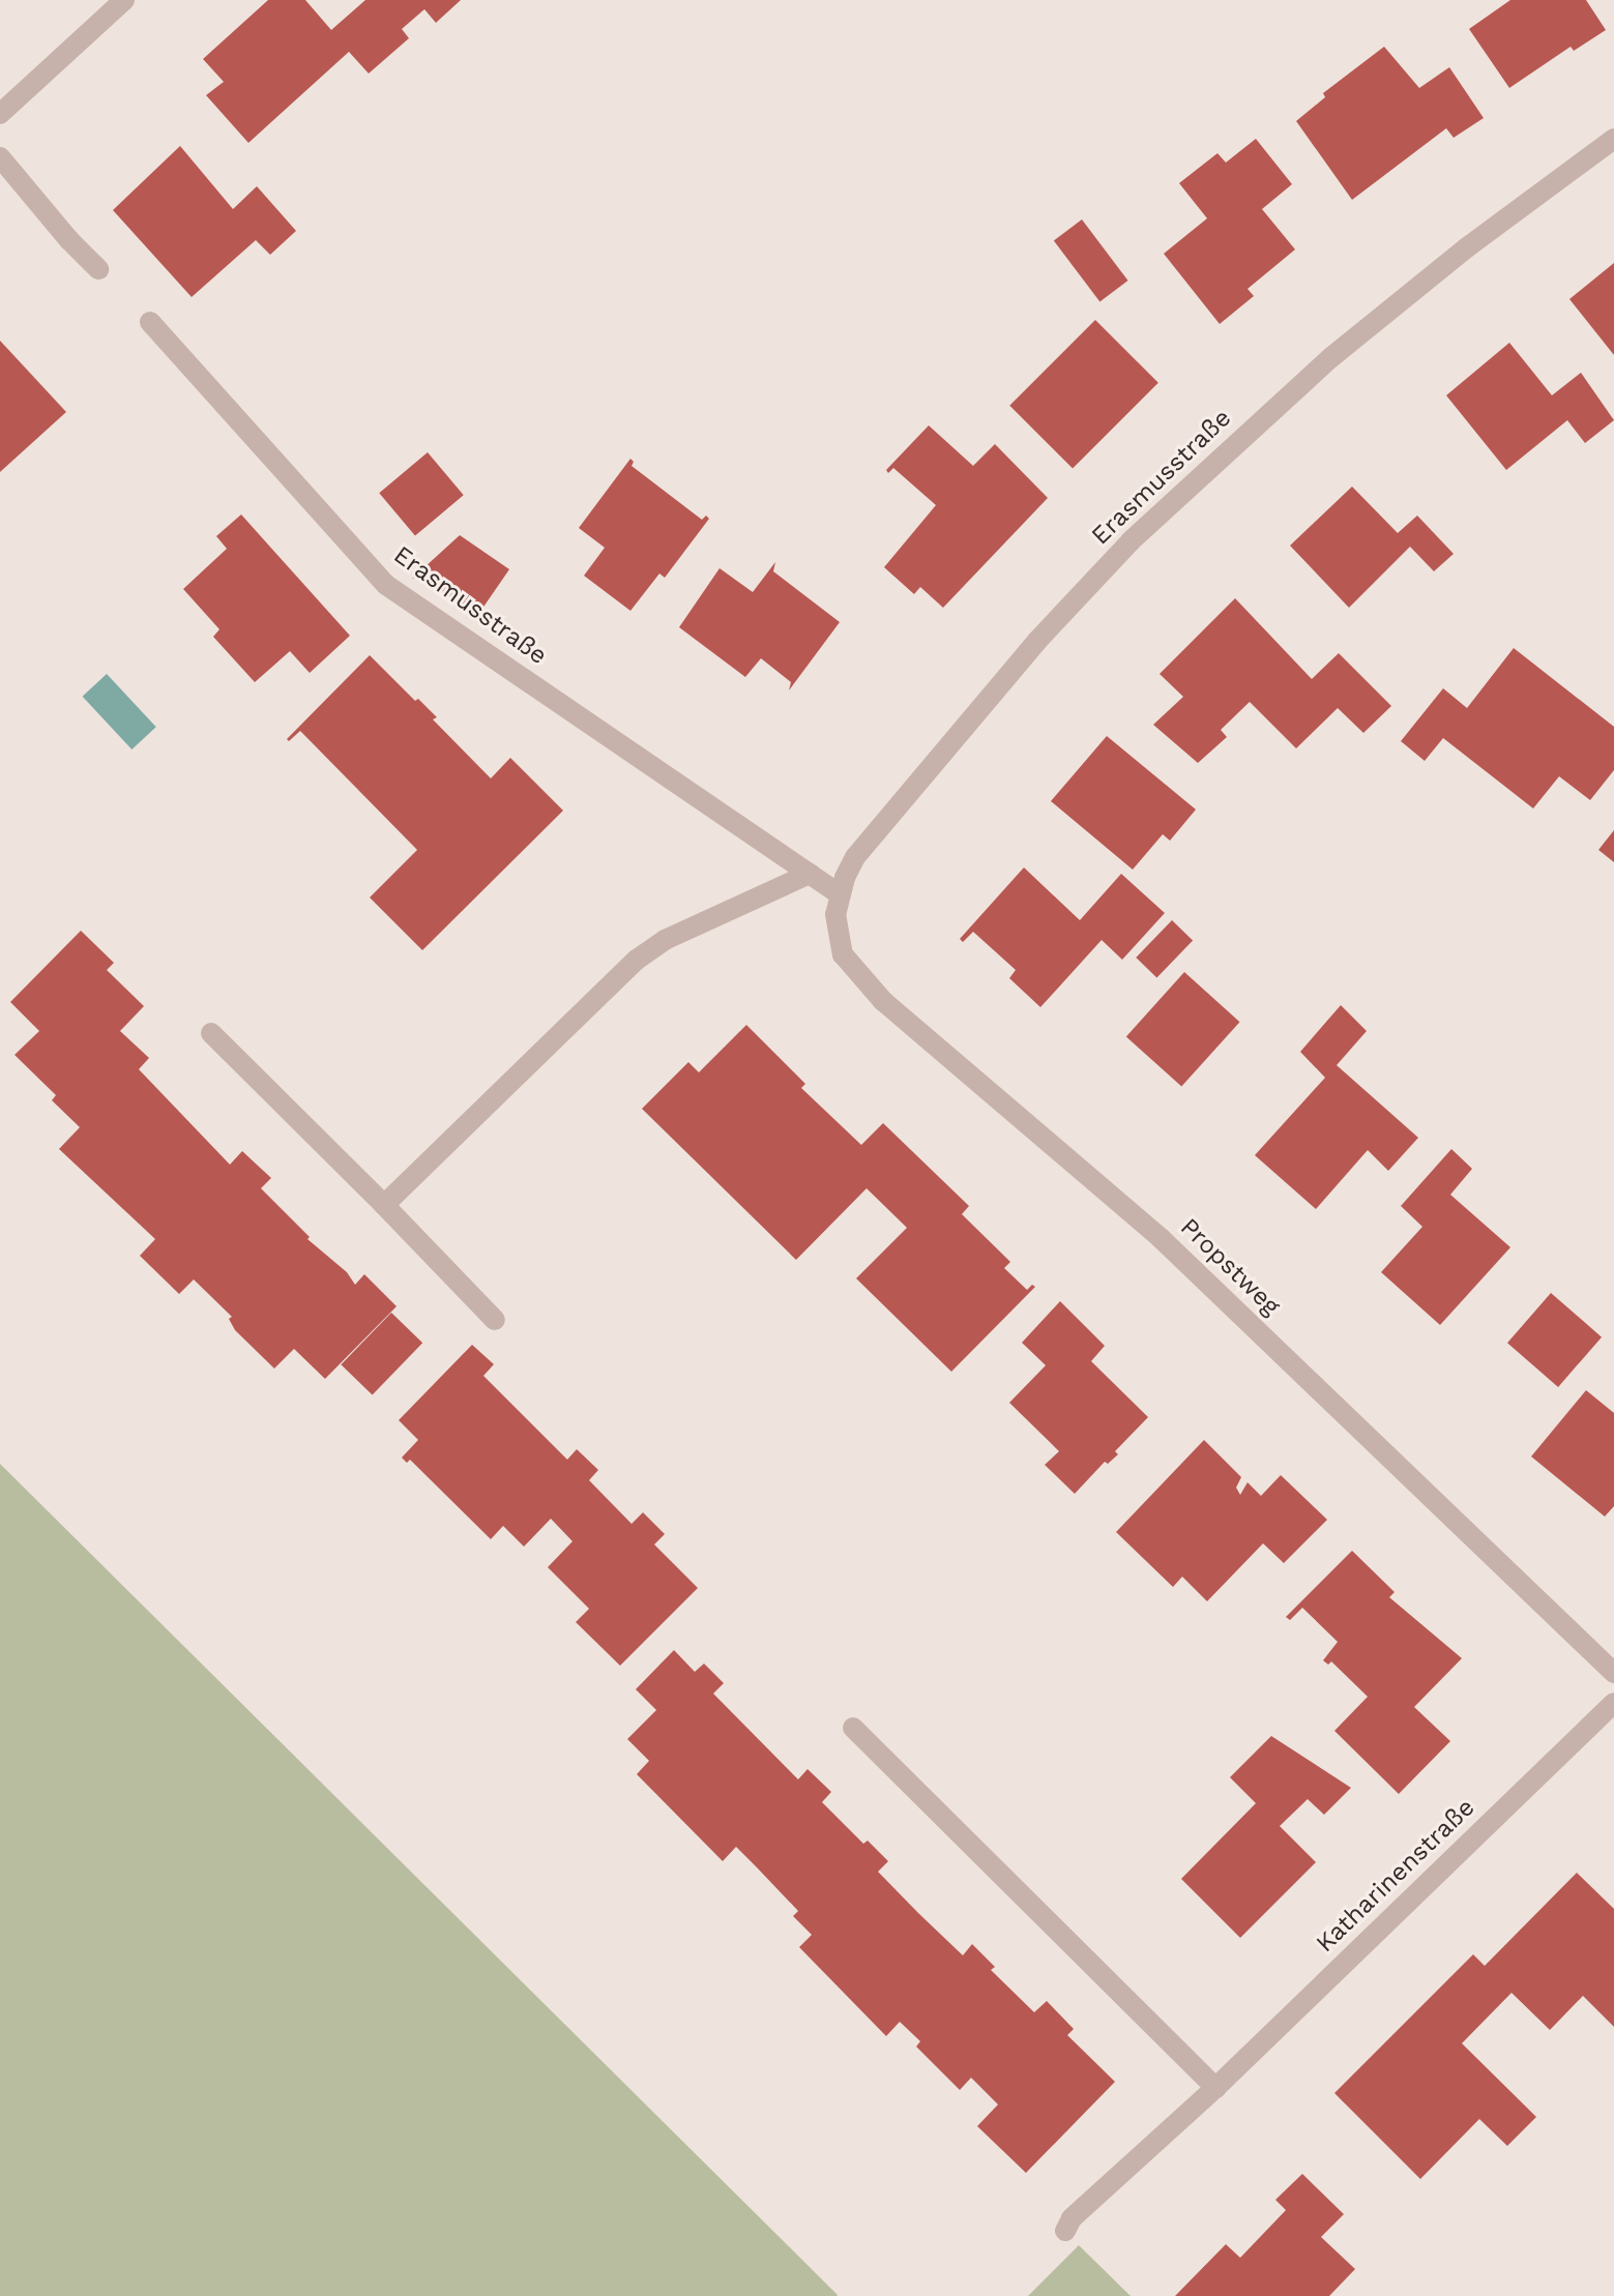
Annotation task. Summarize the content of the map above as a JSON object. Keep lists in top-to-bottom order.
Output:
{
  "streets": {
    "street": ["Erasmusstraße", "Propstweg", "Katharinenstraße"]
  },
  "crossings": [
    ["Erasmusstraße", "Propstweg"]
  ]
}
